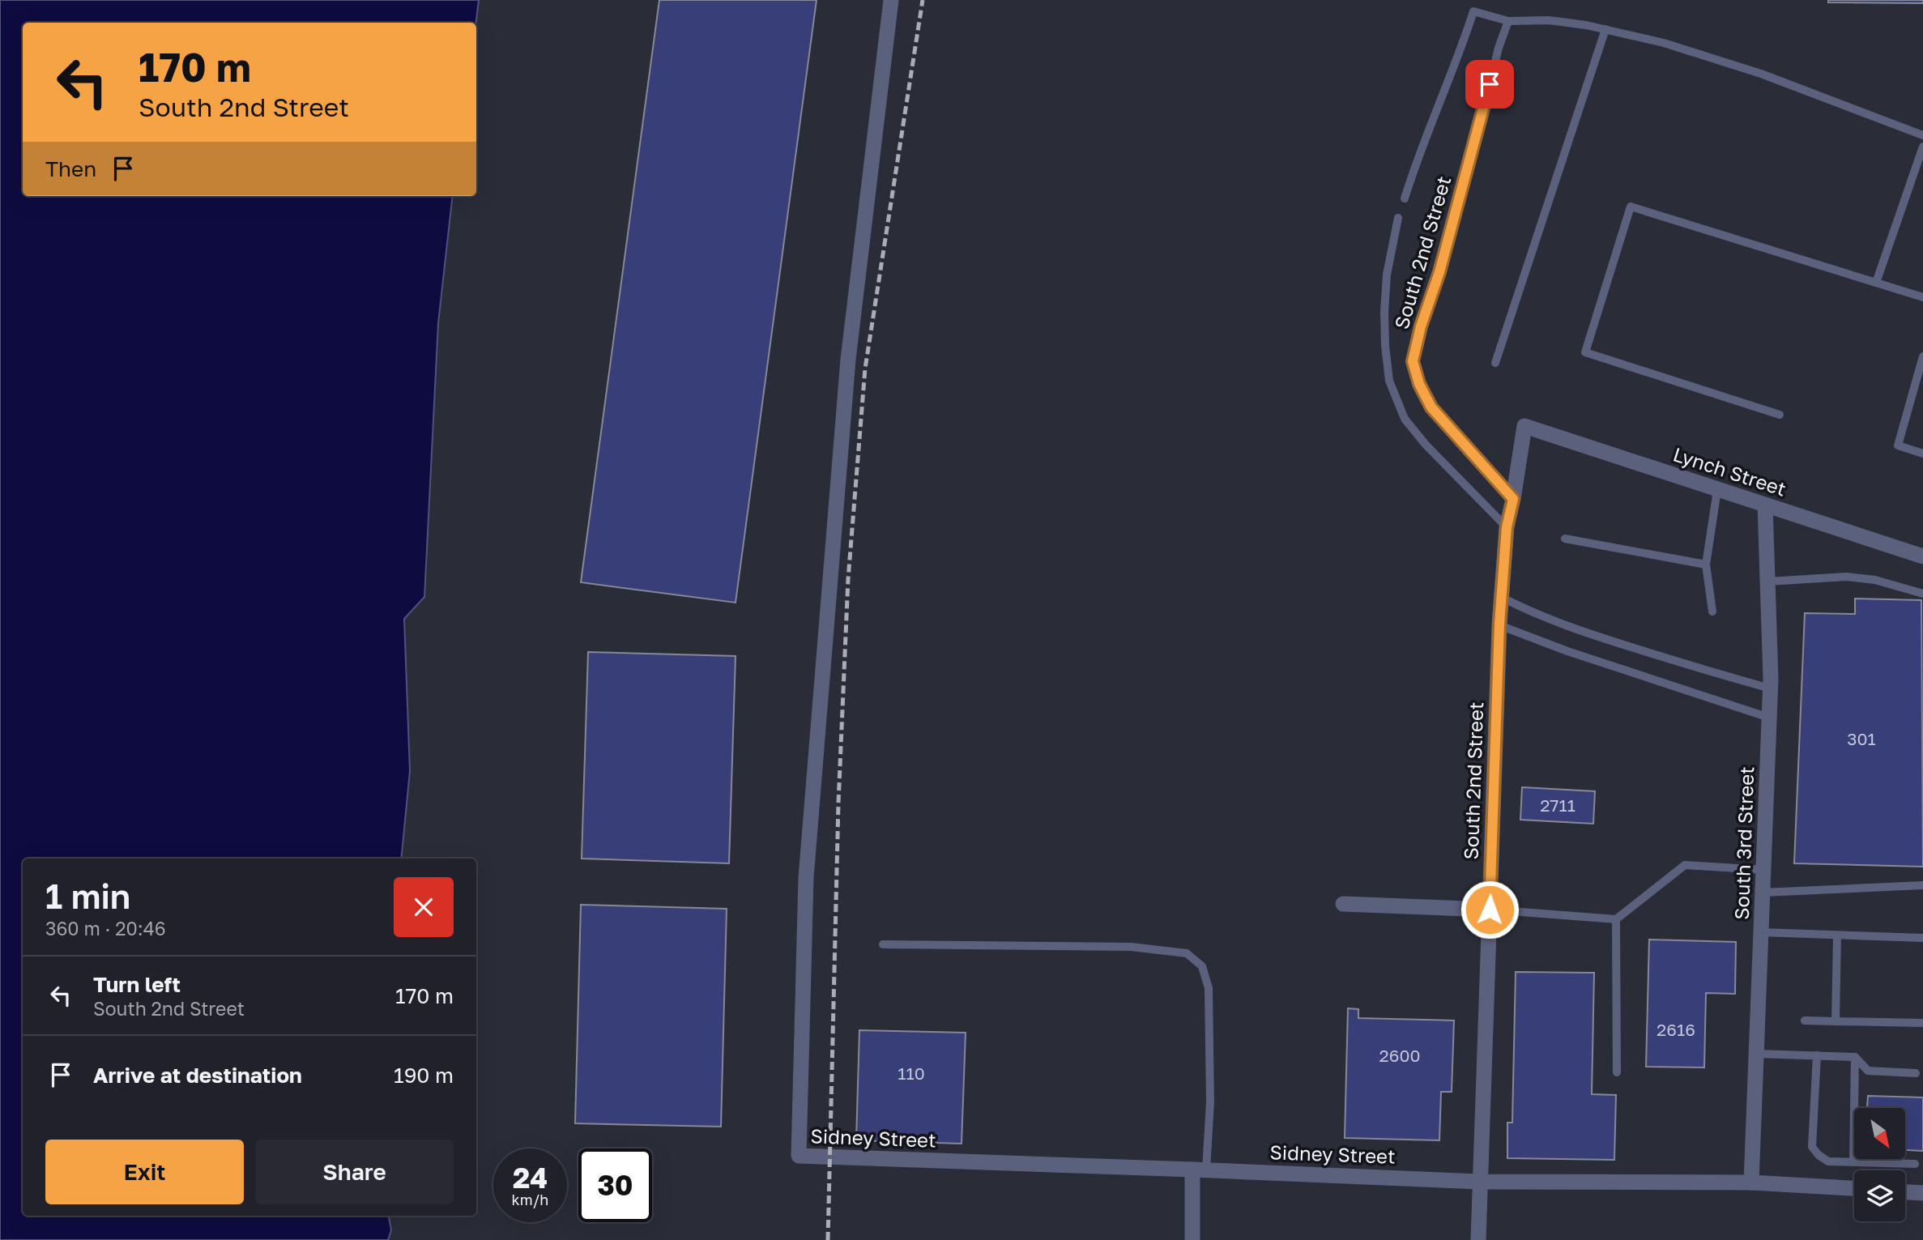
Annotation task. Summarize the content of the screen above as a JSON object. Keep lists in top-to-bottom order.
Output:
{
  "streets": {
    "street": [
      "South 2nd Street",
      "Lynch Street",
      "South 3rd Street",
      "Sidney Street"
    ]
  },
  "crossings": [
    ["South 2nd Street", "Lynch Street"],
    ["South 2nd Street", "Sidney Street"],
    ["Lynch Street", "South 3rd Street"],
    ["South 3rd Street", "Sidney Street"]
  ],
  "house_numbers": [
    "301",
    "2711",
    "2616",
    "2600",
    "110"
  ],
  "north": "bottom right",
  "page": {
    "turn": ["170 m", "South 2nd Street"],
    "then": "Then",
    "heading": ["1 min", "360 m · 20:46"],
    "list": [
      {
        "name": "Turn left",
        "note": "South 2nd Street",
        "value": "170 m"
      },
      {
        "name": "Arrive at destination",
        "value": "190 m"
      }
    ],
    "buttons": ["Exit", "Share"],
    "speed": "24 km/h",
    "limit": "30"
  }
}
